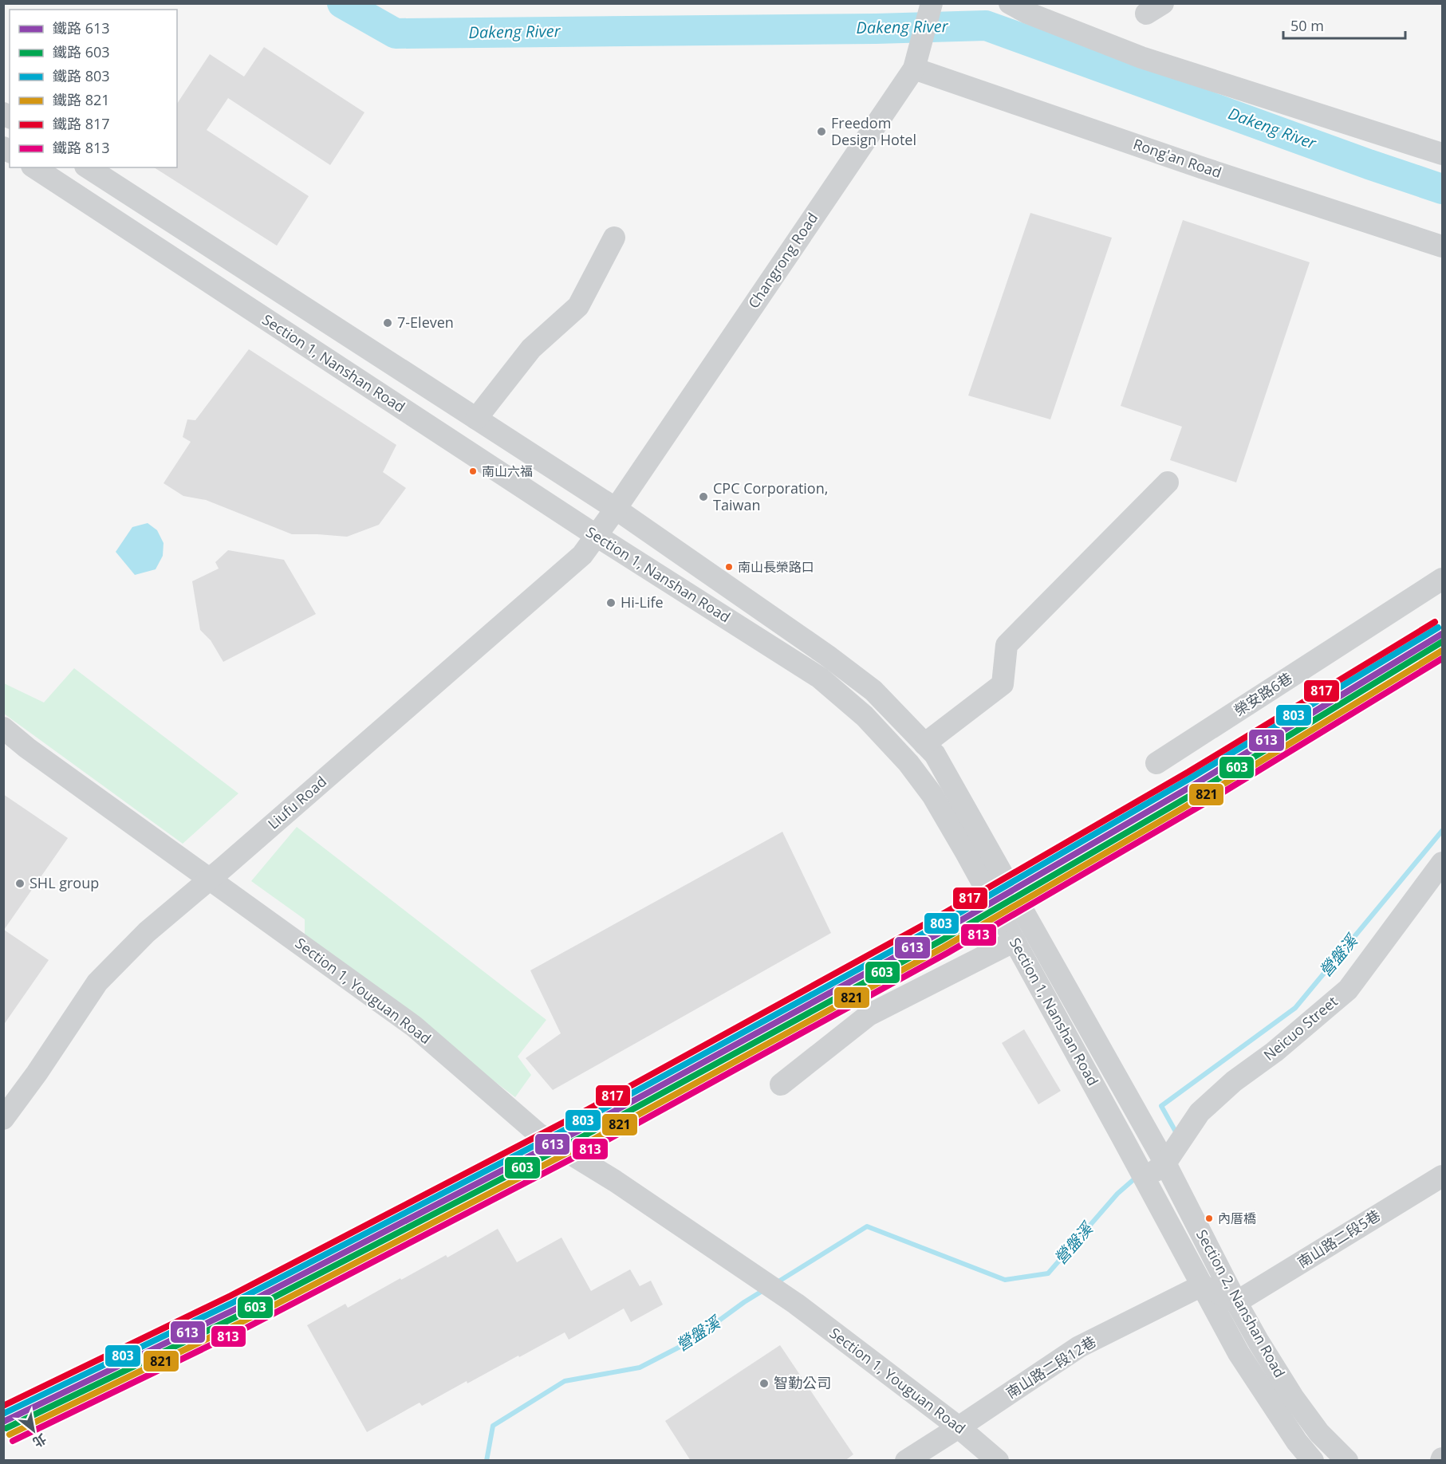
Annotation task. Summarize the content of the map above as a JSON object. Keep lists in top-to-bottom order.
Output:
{
  "streets": {
    "street": [
      "Rong'an Road",
      "Changrong Road",
      "Section 1, Nanshan Road",
      "榮安路6巷",
      "Liufu Road",
      "Section 1, Youguan Road",
      "Neicuo Street",
      "南山路二段5巷",
      "Section 2, Nanshan Road",
      "南山路二段12巷"
    ]
  },
  "crossings": [
    ["Rong'an Road", "Changrong Road"],
    ["Changrong Road", "Section 1, Nanshan Road"],
    ["Changrong Road", "Liufu Road"],
    ["Section 1, Nanshan Road", "Liufu Road"],
    ["Section 1, Nanshan Road", "Neicuo Street"],
    ["Section 1, Nanshan Road", "Section 2, Nanshan Road"],
    ["Liufu Road", "Section 1, Youguan Road"],
    ["Section 1, Youguan Road", "南山路二段12巷"],
    ["Neicuo Street", "Section 2, Nanshan Road"],
    ["南山路二段5巷", "Section 2, Nanshan Road"],
    ["Section 2, Nanshan Road", "南山路二段12巷"]
  ],
  "water": ["Dakeng River", "營盤溪"],
  "places": [
    "Freedom Design Hotel",
    "7-Eleven",
    "南山六福",
    "CPC Corporation, Taiwan",
    "南山長榮路口",
    "Hi-Life",
    "SHL group",
    "內厝橋",
    "智勤公司"
  ],
  "lines": [
    "rail line 817",
    "rail line 803",
    "rail line 613",
    "rail line 603",
    "rail line 821",
    "rail line 813"
  ],
  "legend": [
    "鐵路 613",
    "鐵路 603",
    "鐵路 803",
    "鐵路 821",
    "鐵路 817",
    "鐵路 813"
  ],
  "scale_bar": "50 m",
  "north": "bottom right"
}
